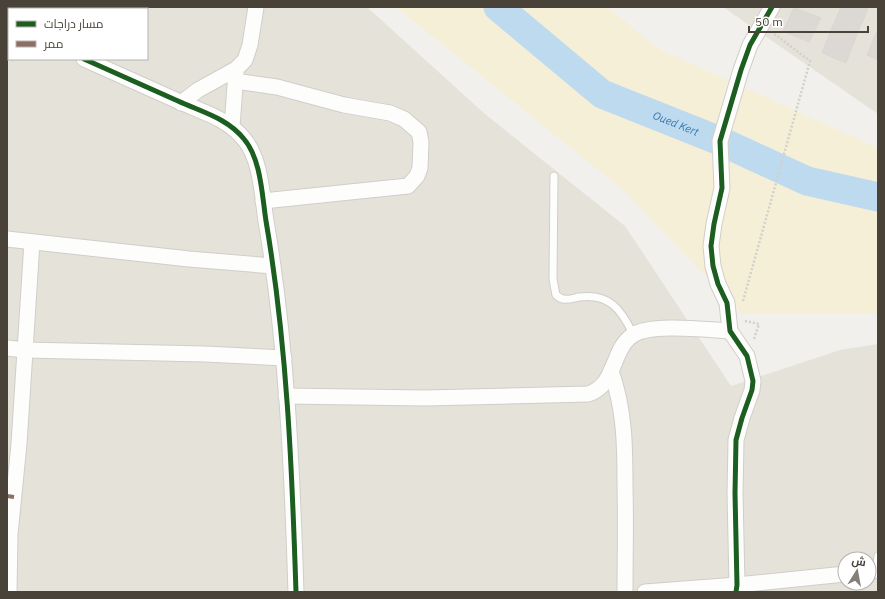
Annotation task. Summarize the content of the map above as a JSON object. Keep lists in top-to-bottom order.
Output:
{
  "water": ["Oued Kert"],
  "legend": ["مسار دراجات", "ممر"],
  "scale_bar": "50 m",
  "north": "top"
}
